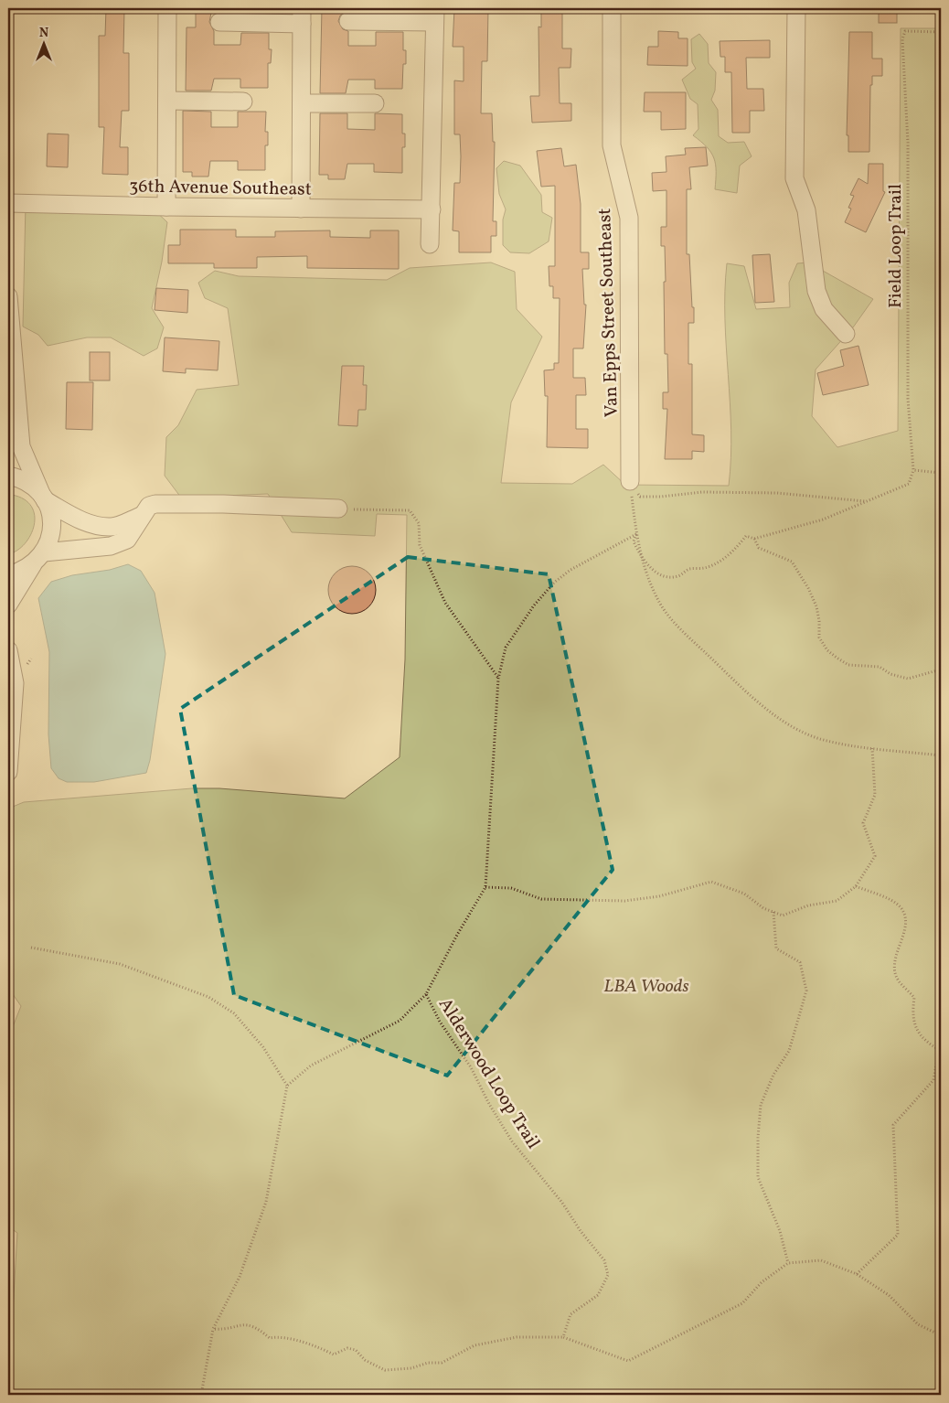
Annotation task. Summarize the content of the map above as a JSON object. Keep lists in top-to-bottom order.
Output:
{
  "streets": {
    "street": ["36th Avenue Southeast", "Van Epps Street Southeast"],
    "path": ["Field Loop Trail", "Alderwood Loop Trail"]
  },
  "parks": ["LBA Woods"],
  "north": "top"
}
